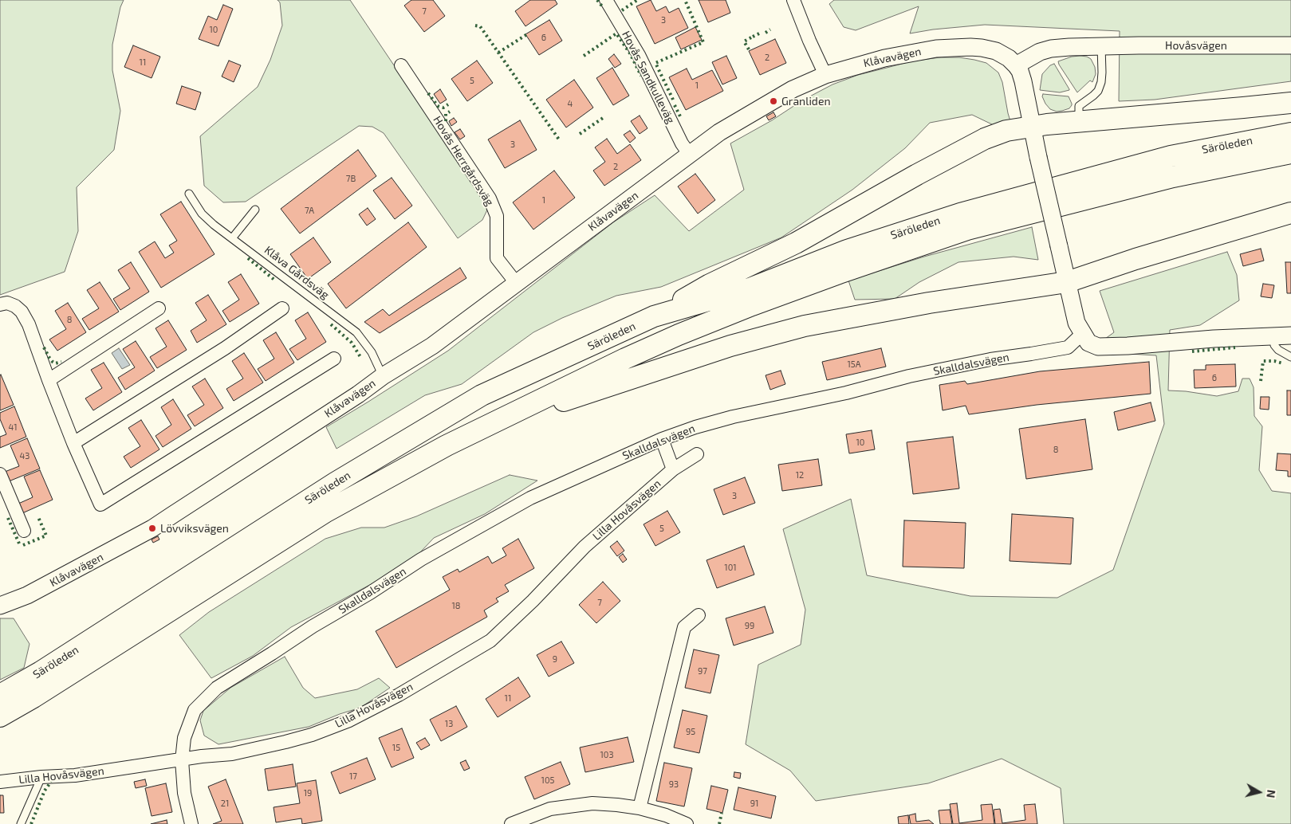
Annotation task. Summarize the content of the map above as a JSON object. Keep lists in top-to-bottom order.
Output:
{
  "streets": {
    "main road": ["Säröleden"],
    "street": [
      "Hovåsvägen",
      "Klåvavägen",
      "Hovås Sandkulleväg",
      "Hovås Herrgårdsväg",
      "Skalldalsvägen",
      "Lilla Hovåsvägen"
    ],
    "lane": ["Klåva Gårdsväg"]
  },
  "crossings": [
    ["Hovåsvägen", "Klåvavägen"],
    ["Klåvavägen", "Hovås Sandkulleväg"],
    ["Klåvavägen", "Hovås Herrgårdsväg"],
    ["Klåvavägen", "Klåva Gårdsväg"],
    ["Klåvavägen", "Skalldalsvägen"],
    ["Skalldalsvägen", "Lilla Hovåsvägen"]
  ],
  "places": ["Granliden", "Lövviksvägen"],
  "house_numbers": [
    "7",
    "3",
    "10",
    "6",
    "2",
    "11",
    "5",
    "1",
    "4",
    "3",
    "2",
    "7B",
    "1",
    "7A",
    "8",
    "15A",
    "6",
    "41",
    "10",
    "8",
    "43",
    "12",
    "3",
    "5",
    "101",
    "7",
    "18",
    "99",
    "9",
    "97",
    "11",
    "13",
    "95",
    "15",
    "103",
    "17",
    "105",
    "93",
    "19",
    "21",
    "91"
  ],
  "north": "right"
}
